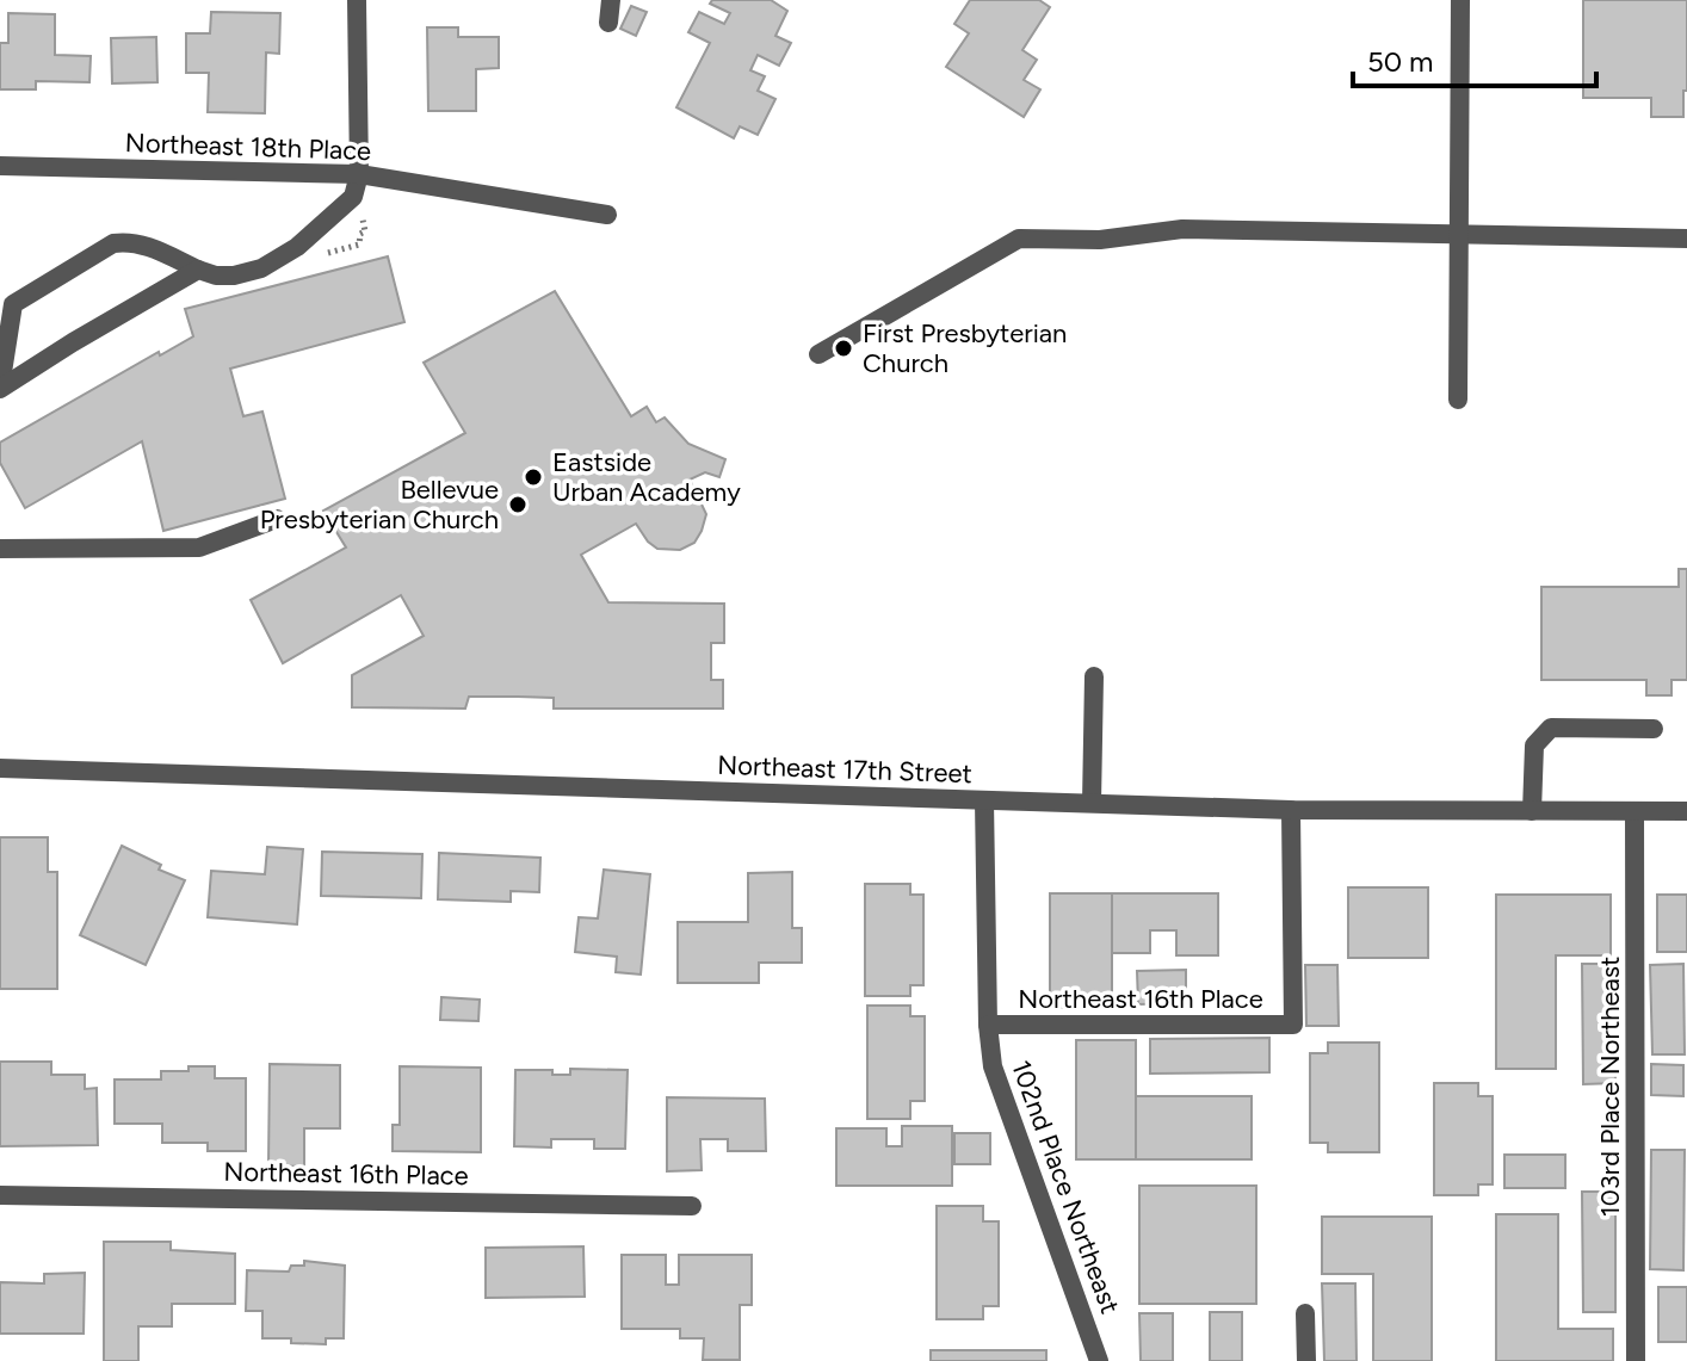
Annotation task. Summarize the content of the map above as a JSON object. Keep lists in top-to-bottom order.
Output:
{
  "streets": {
    "street": [
      "Northeast 18th Place",
      "Northeast 17th Street",
      "Northeast 16th Place",
      "103rd Place Northeast",
      "102nd Place Northeast"
    ]
  },
  "crossings": [
    ["Northeast 17th Street", "Northeast 16th Place"],
    ["Northeast 17th Street", "103rd Place Northeast"],
    ["Northeast 17th Street", "102nd Place Northeast"],
    ["Northeast 16th Place", "102nd Place Northeast"]
  ],
  "places": ["First Presbyterian Church", "Eastside Urban Academy", "Bellevue Presbyterian Church"],
  "scale_bar": "50 m"
}
